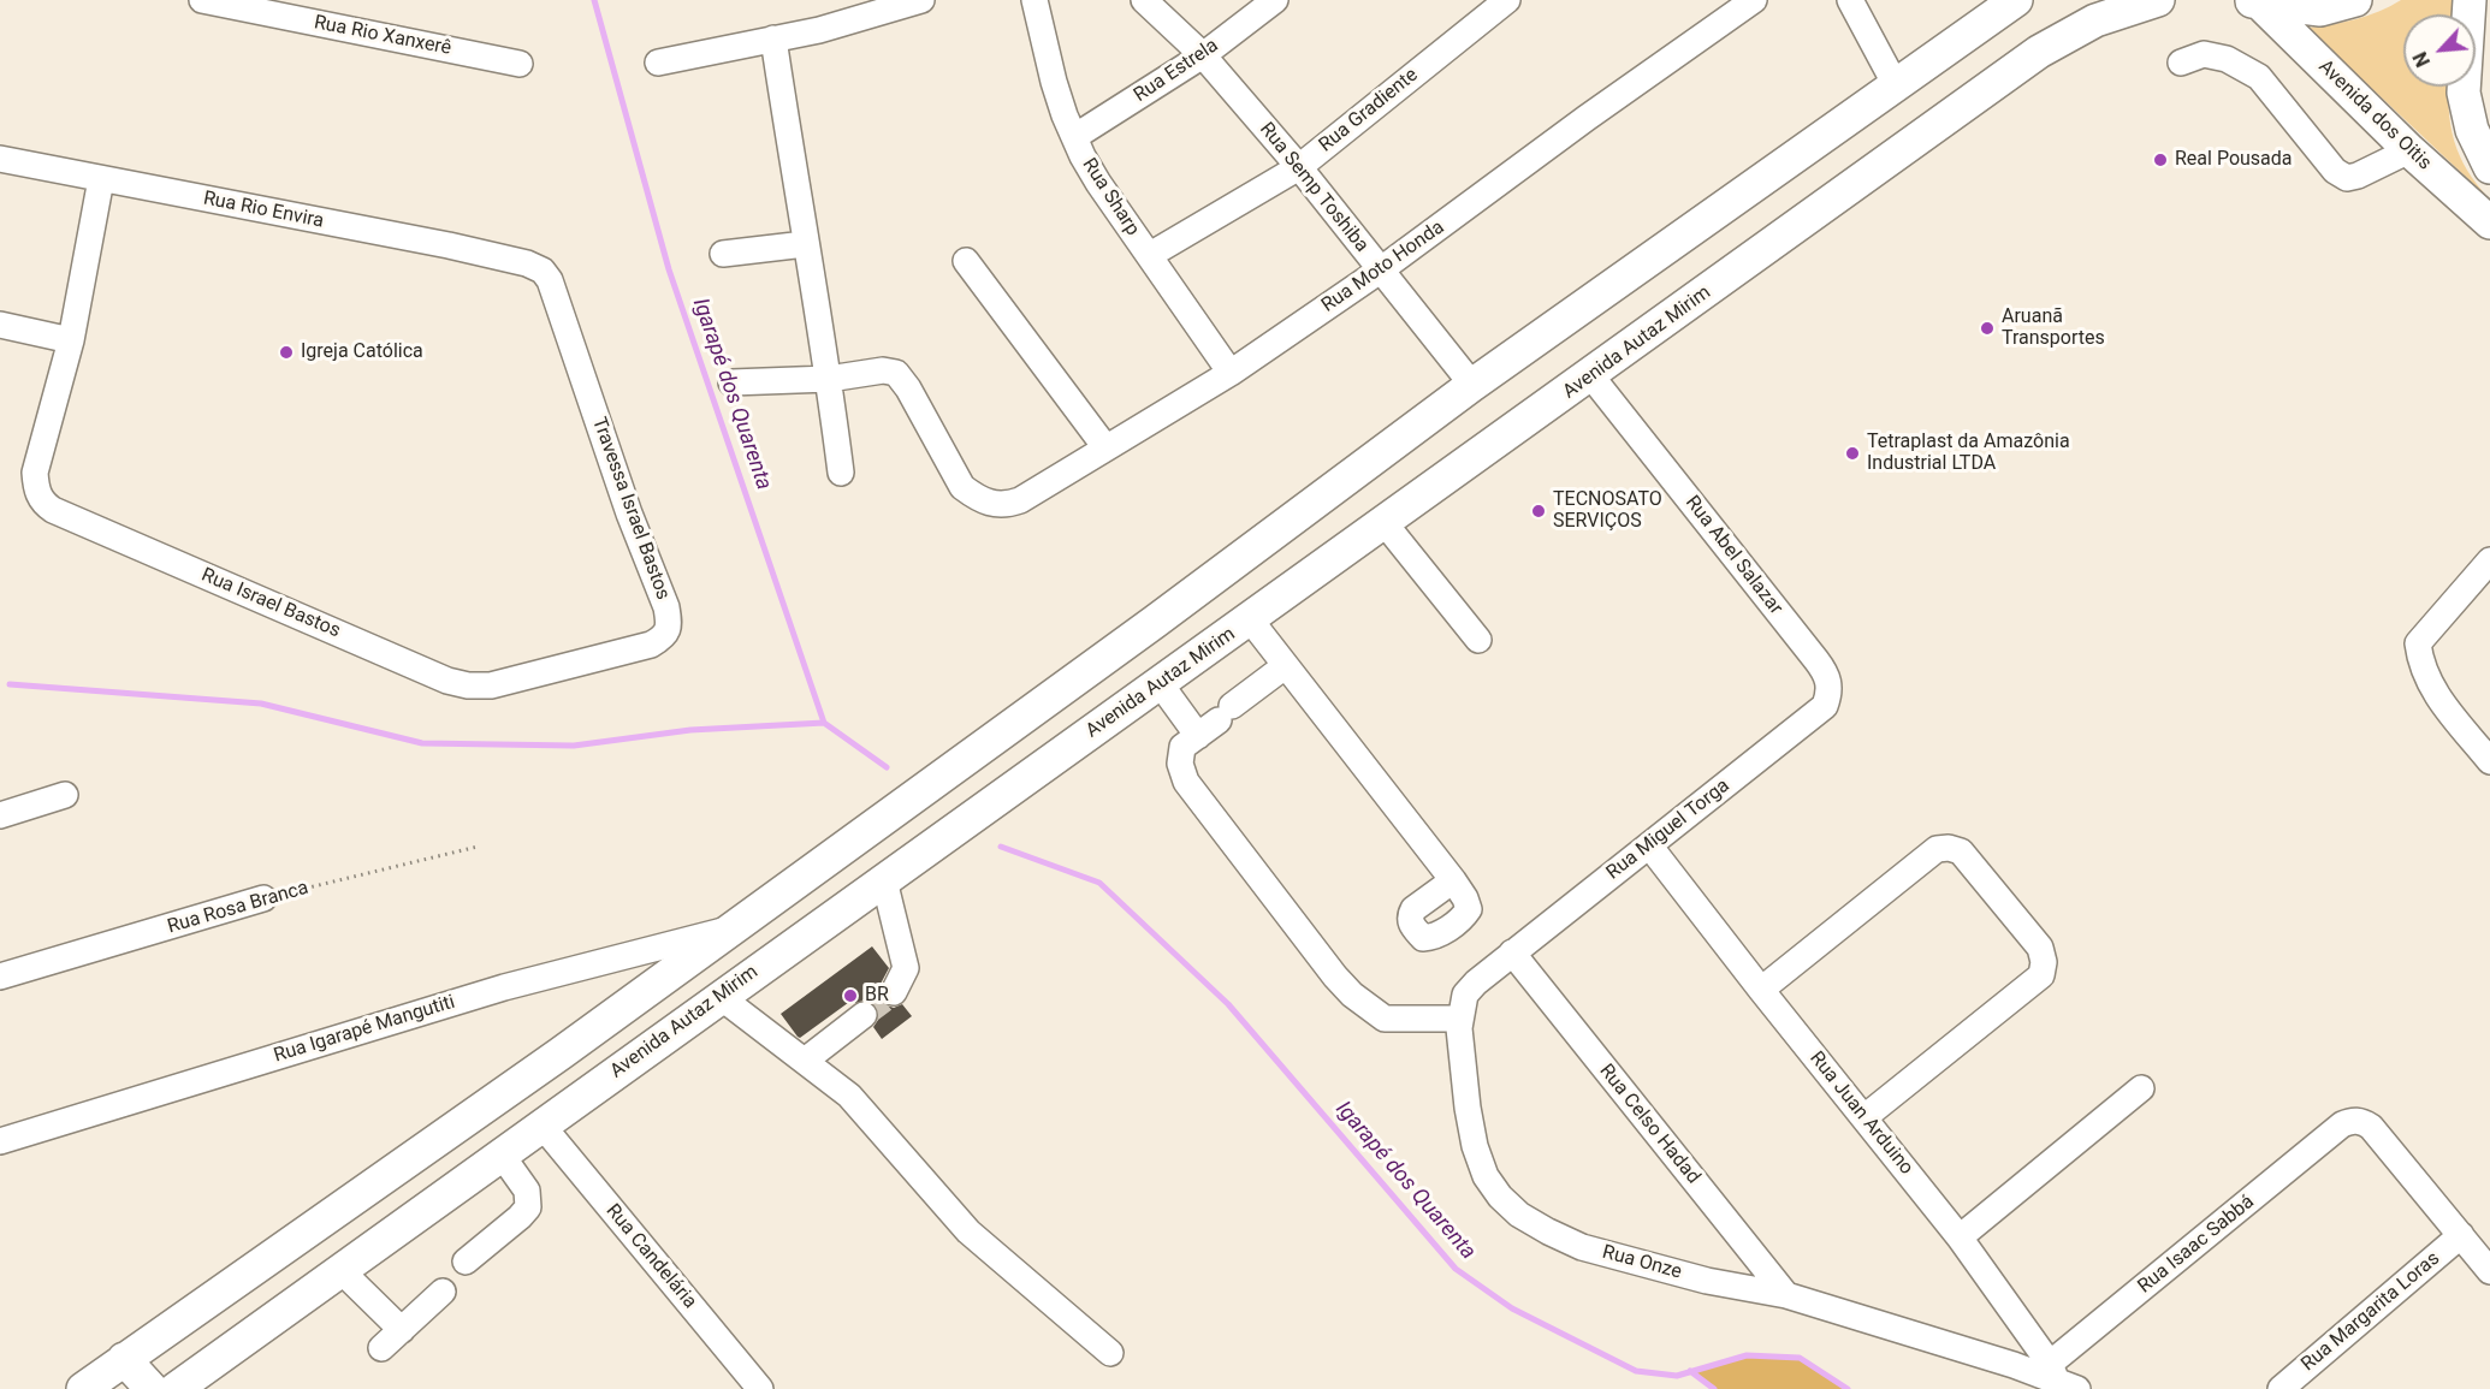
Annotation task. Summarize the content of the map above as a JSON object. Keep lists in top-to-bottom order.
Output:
{
  "streets": {
    "main road": ["Avenida dos Oitis", "Avenida Autaz Mirim"],
    "street": [
      "Rua Rio Xanxerê",
      "Rua Estrela",
      "Rua Gradiente",
      "Rua Semp Toshiba",
      "Rua Sharp",
      "Rua Rio Envira",
      "Rua Moto Honda",
      "Travessa Israel Bastos",
      "Rua Abel Salazar",
      "Rua Israel Bastos",
      "Rua Miguel Torga",
      "Rua Rosa Branca",
      "Rua Igarapé Mangutiti",
      "Rua Juan Arduino",
      "Rua Celso Hadad",
      "Rua Isaac Sabbá",
      "Rua Candelária",
      "Rua Onze",
      "Rua Margarita Loras"
    ]
  },
  "crossings": [
    ["Rua Estrela", "Rua Semp Toshiba"],
    ["Rua Estrela", "Rua Sharp"],
    ["Rua Gradiente", "Rua Semp Toshiba"],
    ["Rua Gradiente", "Rua Sharp"],
    ["Rua Semp Toshiba", "Rua Moto Honda"],
    ["Rua Sharp", "Rua Moto Honda"],
    ["Rua Rio Envira", "Travessa Israel Bastos"],
    ["Avenida Autaz Mirim", "Rua Abel Salazar"],
    ["Avenida Autaz Mirim", "Rua Candelária"],
    ["Travessa Israel Bastos", "Rua Israel Bastos"],
    ["Rua Abel Salazar", "Rua Miguel Torga"],
    ["Rua Miguel Torga", "Rua Juan Arduino"],
    ["Rua Miguel Torga", "Rua Celso Hadad"],
    ["Rua Miguel Torga", "Rua Onze"],
    ["Rua Juan Arduino", "Rua Isaac Sabbá"],
    ["Rua Juan Arduino", "Rua Onze"],
    ["Rua Celso Hadad", "Rua Onze"],
    ["Rua Isaac Sabbá", "Rua Onze"],
    ["Rua Isaac Sabbá", "Rua Margarita Loras"]
  ],
  "water": ["Igarapé dos Quarenta"],
  "places": [
    "Real Pousada",
    "Aruanã Transportes",
    "Igreja Católica",
    "Tetraplast da Amazônia Industrial LTDA",
    "TECNOSATO SERVIÇOS",
    "BR"
  ],
  "north": "bottom left"
}
